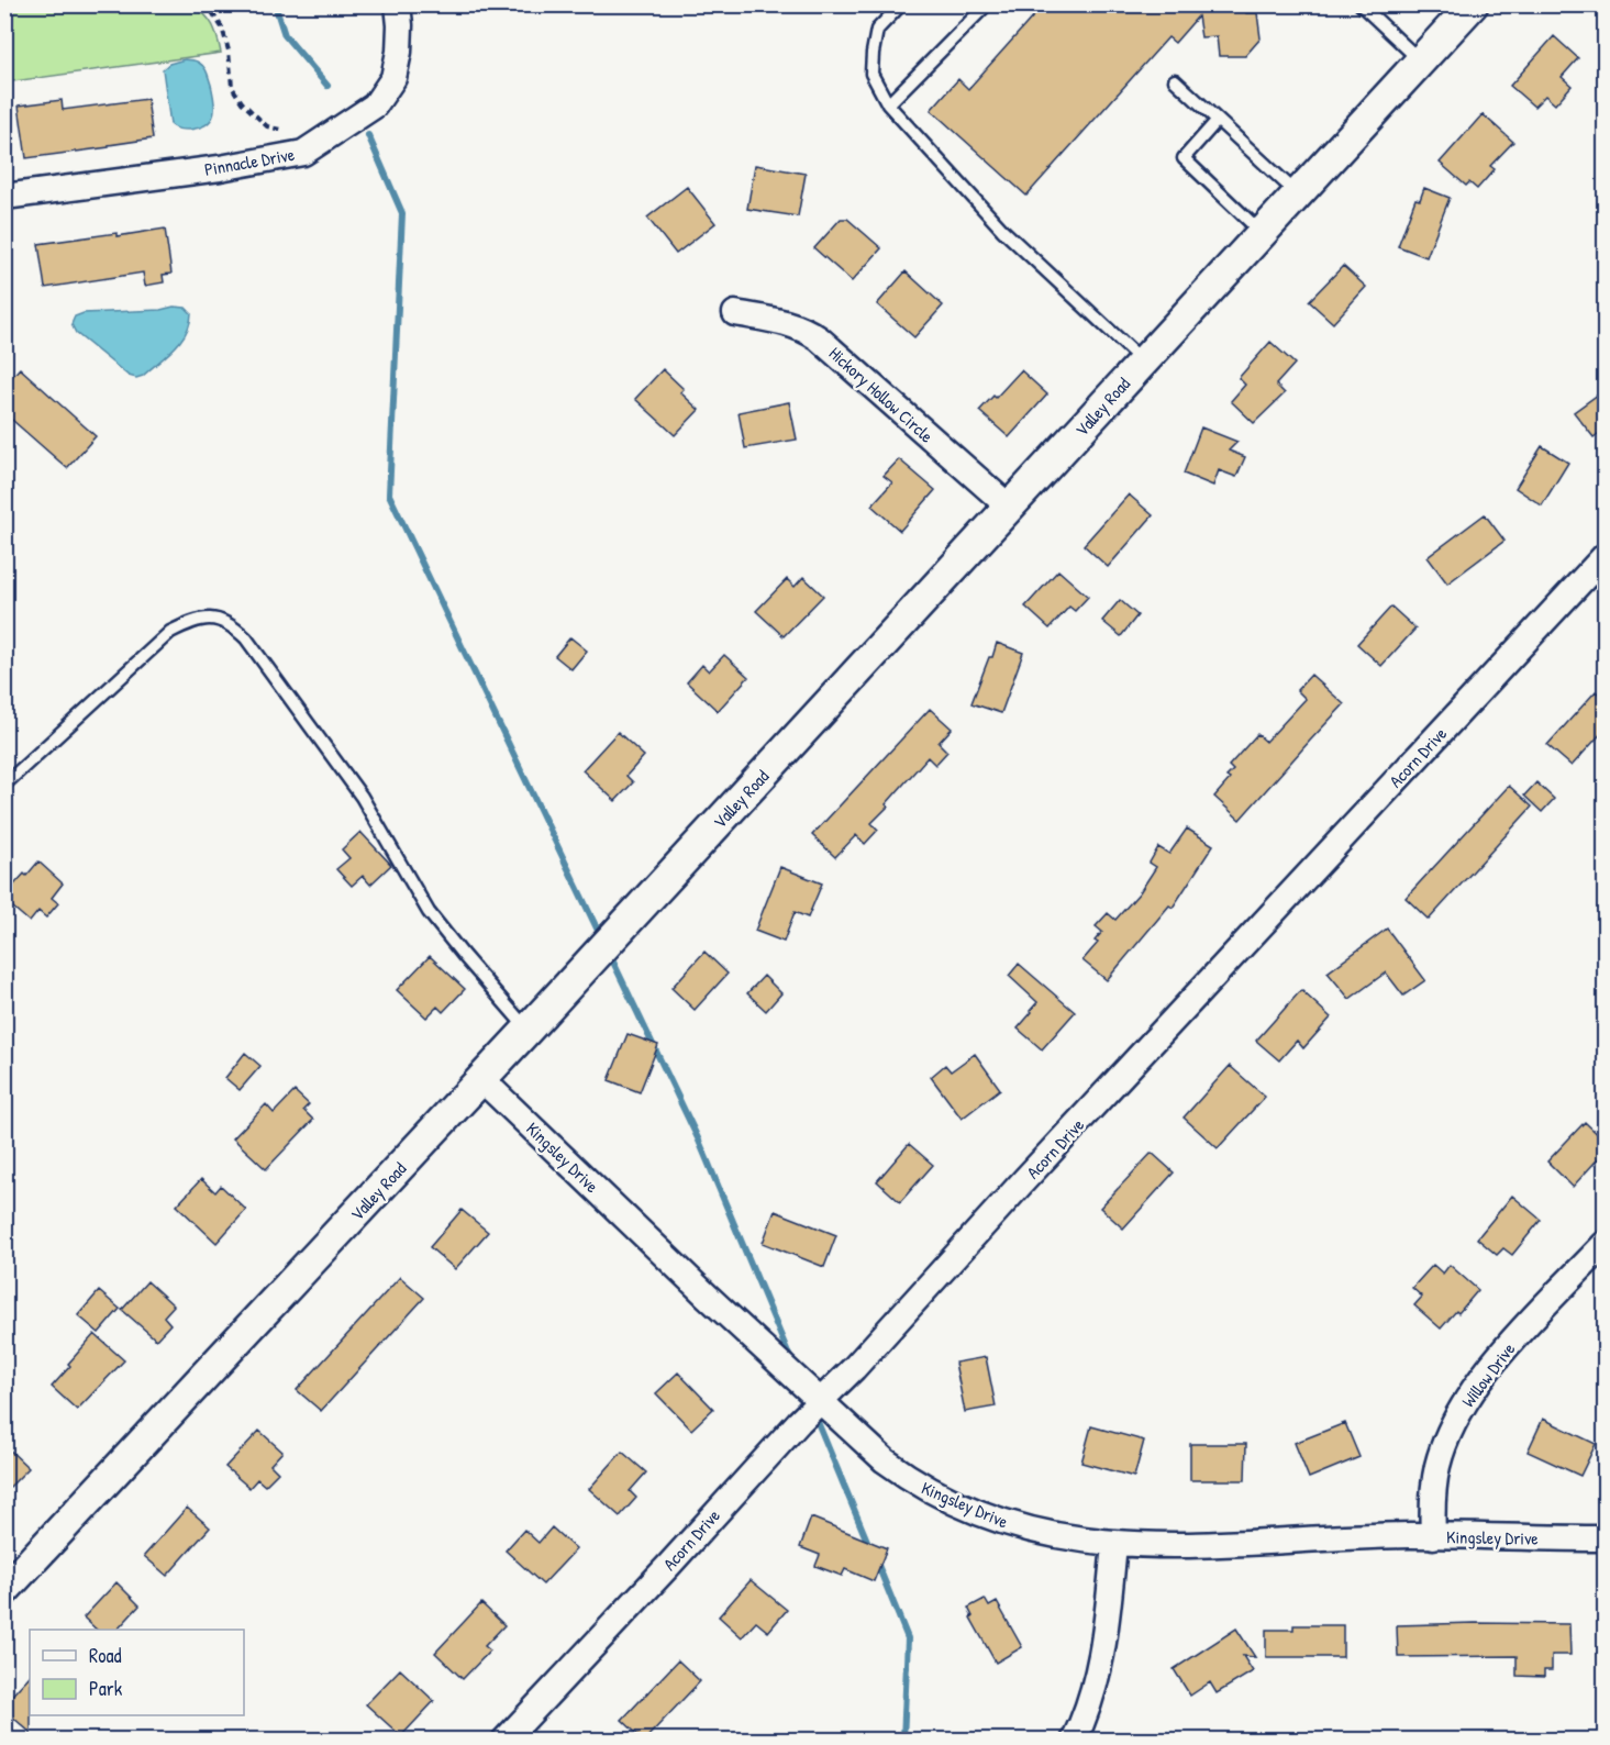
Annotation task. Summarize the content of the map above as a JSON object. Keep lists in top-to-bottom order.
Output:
{
  "streets": {
    "street": [
      "Pinnacle Drive",
      "Hickory Hollow Circle",
      "Valley Road",
      "Acorn Drive",
      "Kingsley Drive",
      "Willow Drive"
    ]
  },
  "crossings": [
    ["Hickory Hollow Circle", "Valley Road"],
    ["Valley Road", "Kingsley Drive"],
    ["Acorn Drive", "Kingsley Drive"],
    ["Kingsley Drive", "Willow Drive"]
  ],
  "legend": ["Road", "Park"]
}
